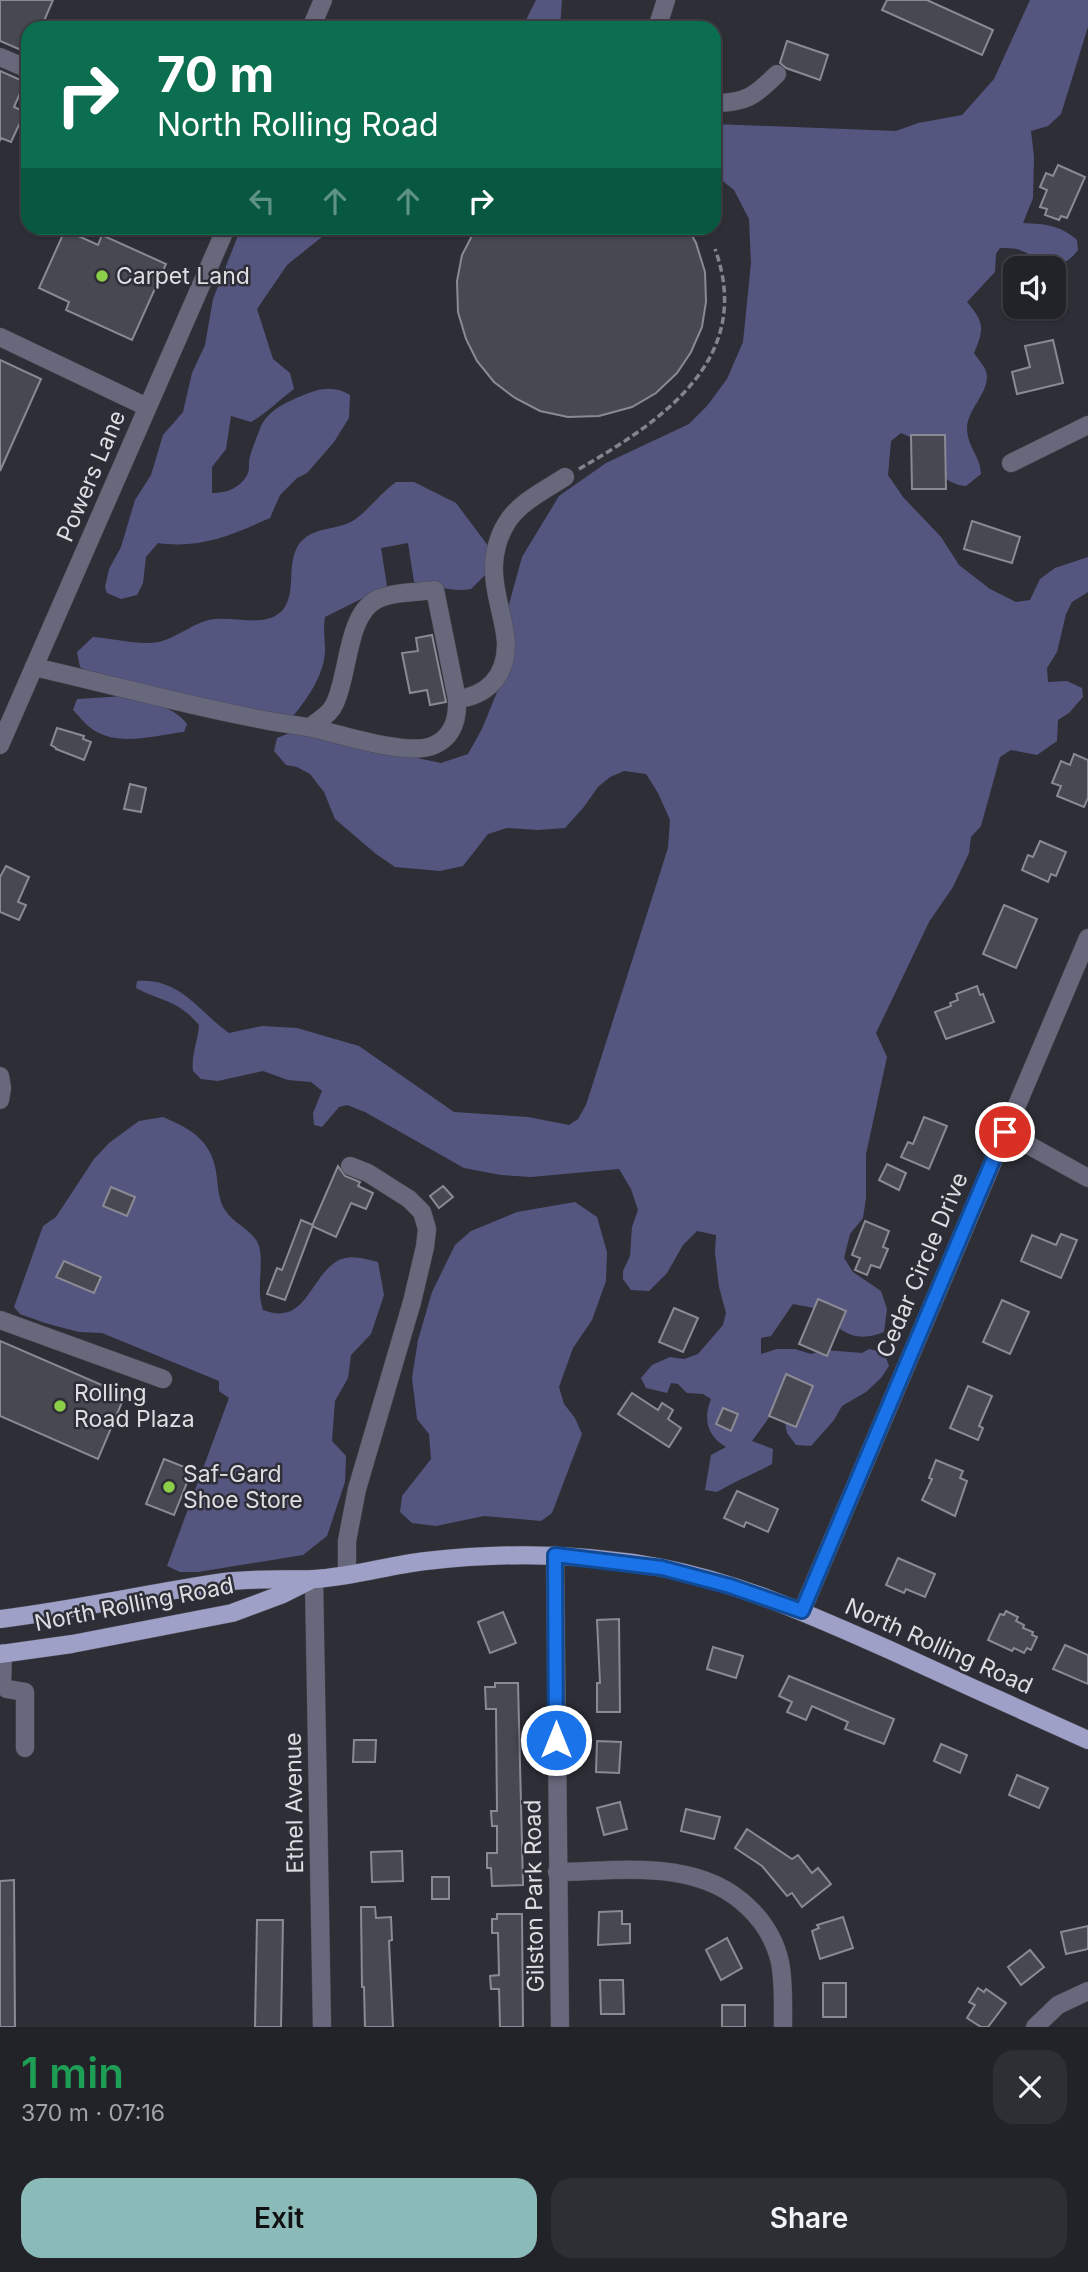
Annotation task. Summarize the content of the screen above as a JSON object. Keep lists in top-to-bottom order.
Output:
{
  "streets": {
    "main road": ["North Rolling Road"],
    "street": [
      "Powers Lane",
      "Cedar Circle Drive",
      "Ethel Avenue",
      "Gilston Park Road"
    ]
  },
  "crossings": [
    ["Cedar Circle Drive", "North Rolling Road"],
    ["North Rolling Road", "Ethel Avenue"],
    ["North Rolling Road", "Gilston Park Road"]
  ],
  "places": ["Carpet Land", "Rolling Road Plaza", "Saf-Gard Shoe Store"],
  "page": {
    "turn": ["70 m", "North Rolling Road"],
    "heading": ["1 min", "370 m · 07:16"],
    "buttons": ["Exit", "Share"]
  }
}
